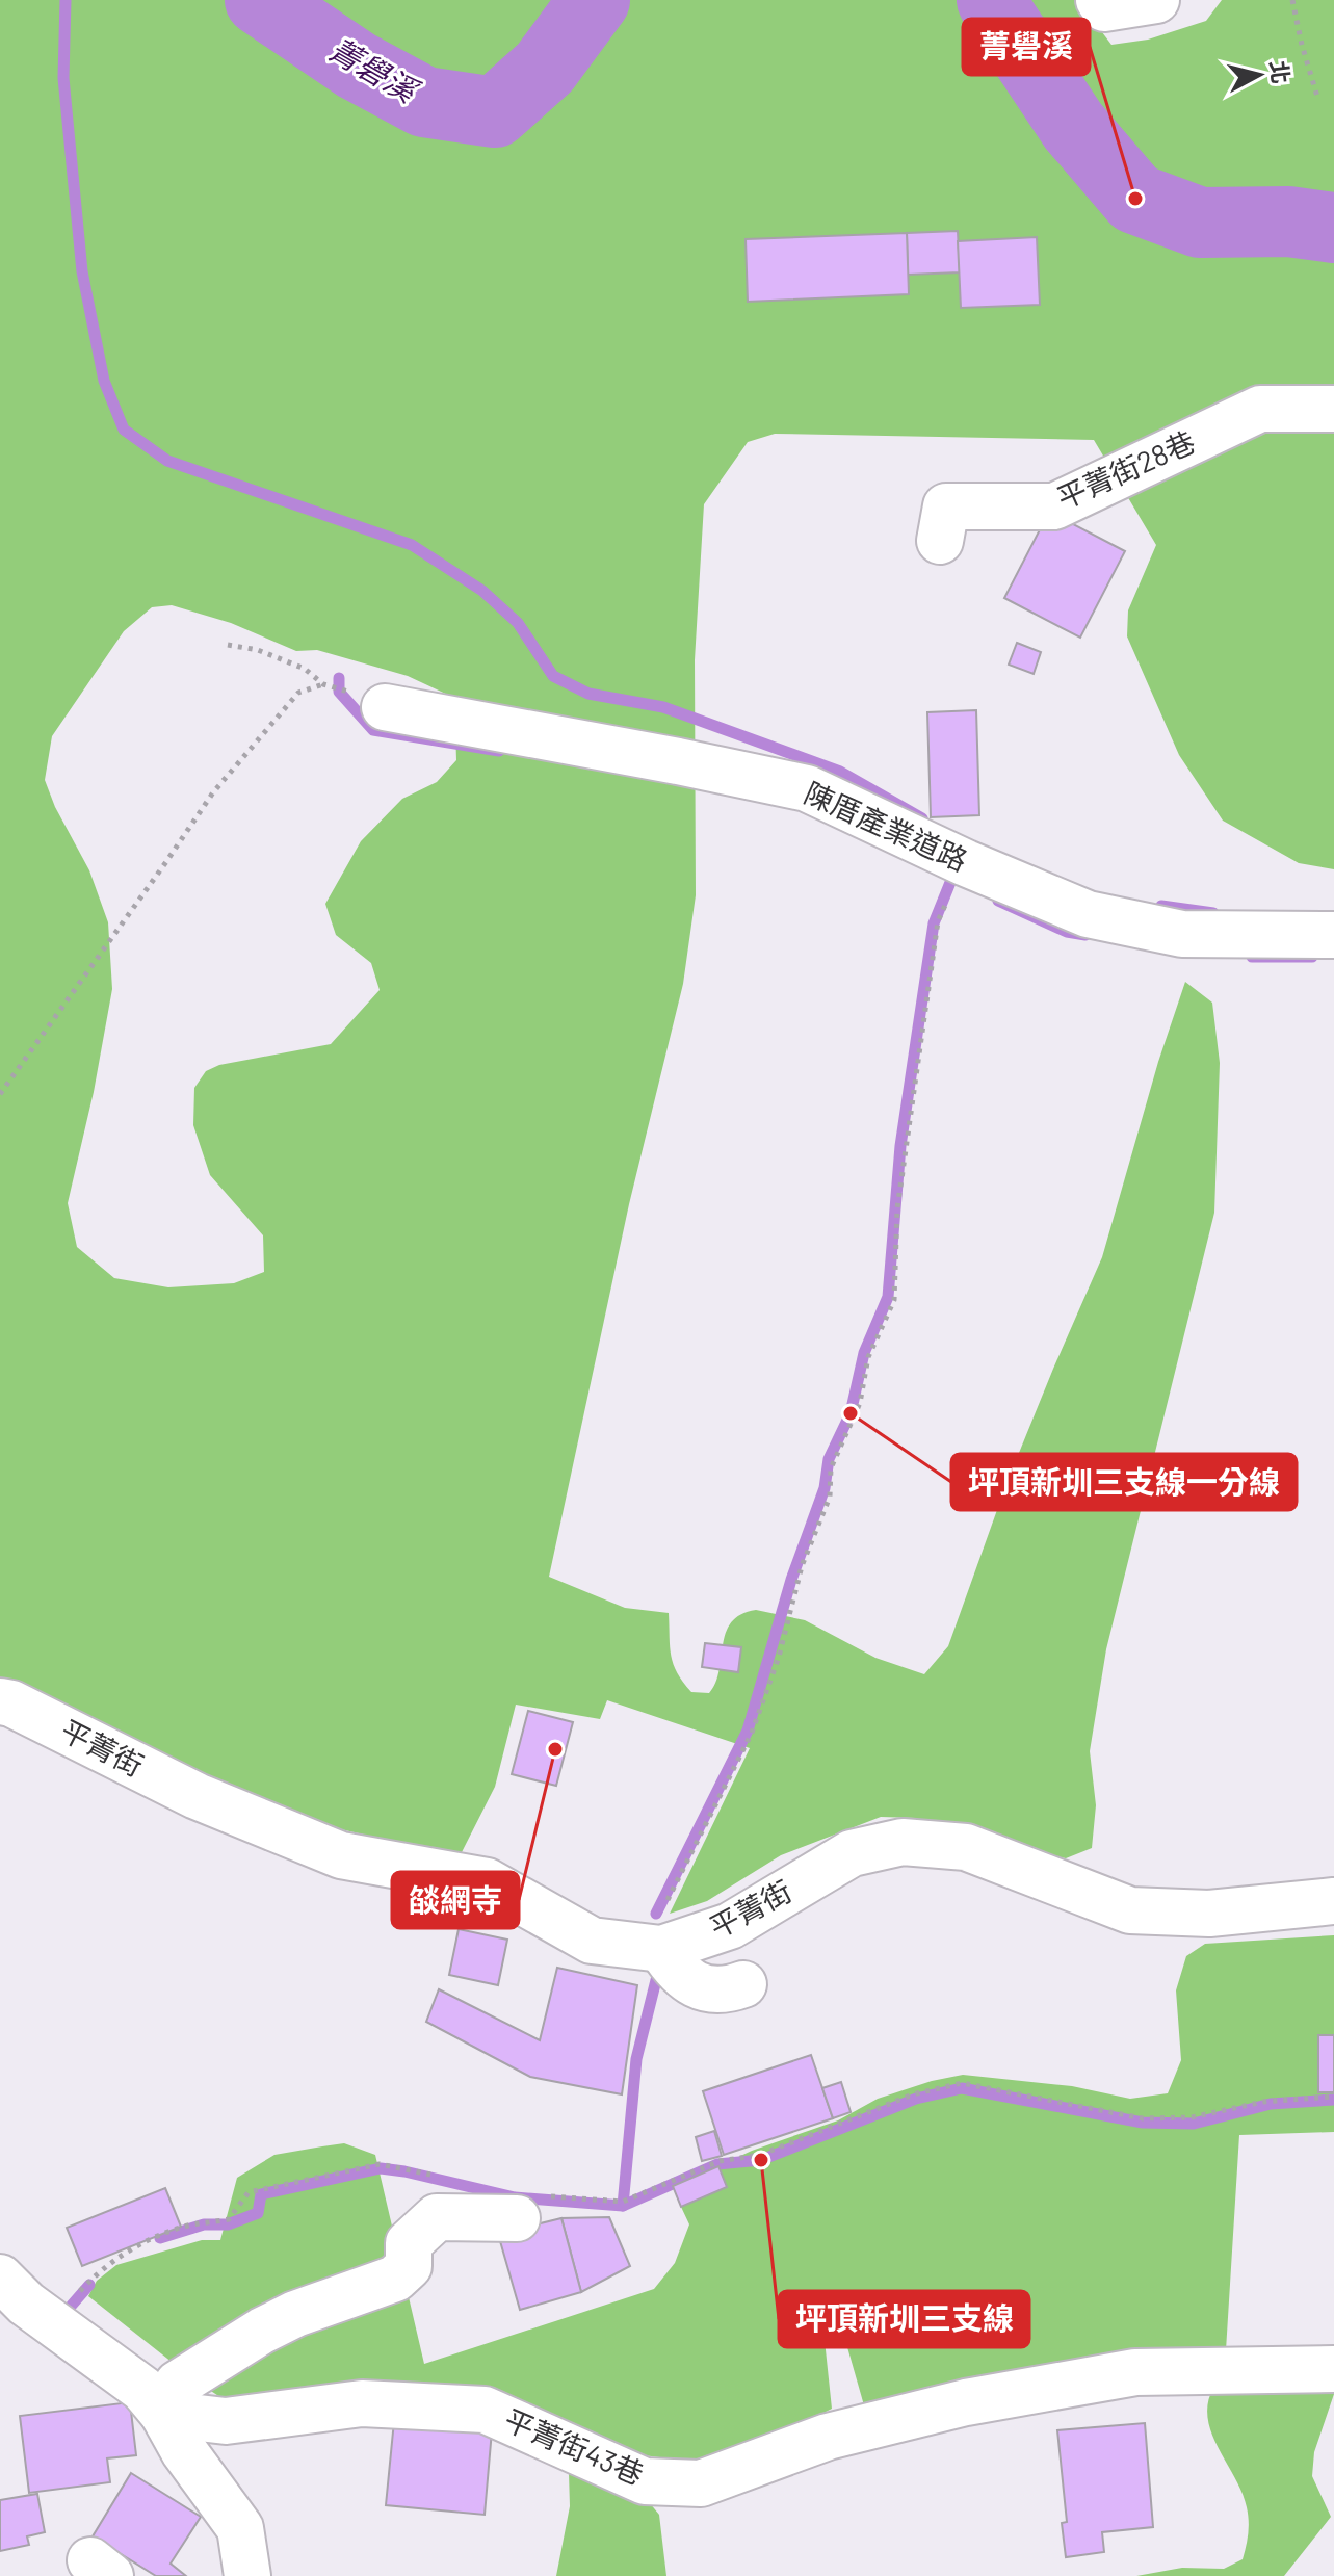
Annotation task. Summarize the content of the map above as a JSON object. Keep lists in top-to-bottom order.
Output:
{
  "streets": {
    "street": [
      "平菁街28巷",
      "陳厝產業道路",
      "平菁街",
      "平菁街43巷"
    ]
  },
  "water": ["菁礐溪"],
  "places": [
    "菁礐溪",
    "坪頂新圳三支線一分線",
    "燄網寺",
    "坪頂新圳三支線"
  ],
  "north": "right"
}
